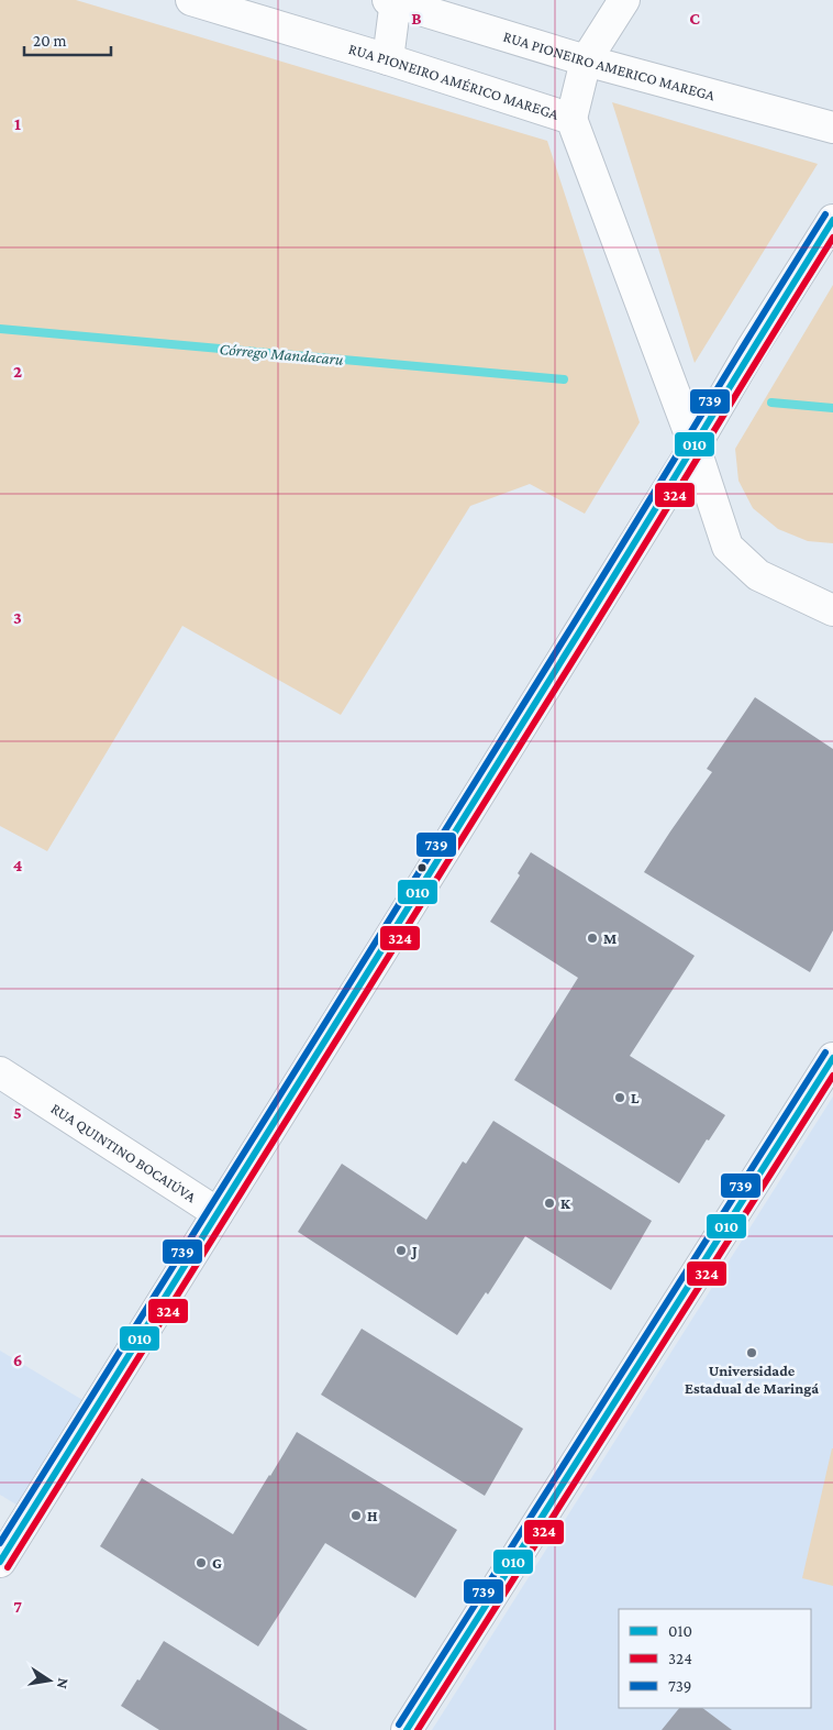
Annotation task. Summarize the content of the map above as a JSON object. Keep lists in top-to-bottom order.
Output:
{
  "streets": {
    "main road": ["RUA PIONEIRO AMERICO MAREGA", "RUA PIONEIRO AMÉRICO MAREGA", "RUA QUINTINO BOCAIÚVA"]
  },
  "water": ["Córrego Mandacaru"],
  "places": [
    "M",
    "L",
    "K",
    "J",
    "Universidade Estadual de Maringá",
    "H",
    "G"
  ],
  "lines": ["transit line 739", "transit line 010", "transit line 324"],
  "legend": ["010", "324", "739"],
  "scale_bar": "20 m",
  "north": "right",
  "grid": {
    "columns": ["B", "C"],
    "rows": [
      "1",
      "2",
      "3",
      "4",
      "5",
      "6",
      "7"
    ]
  }
}
